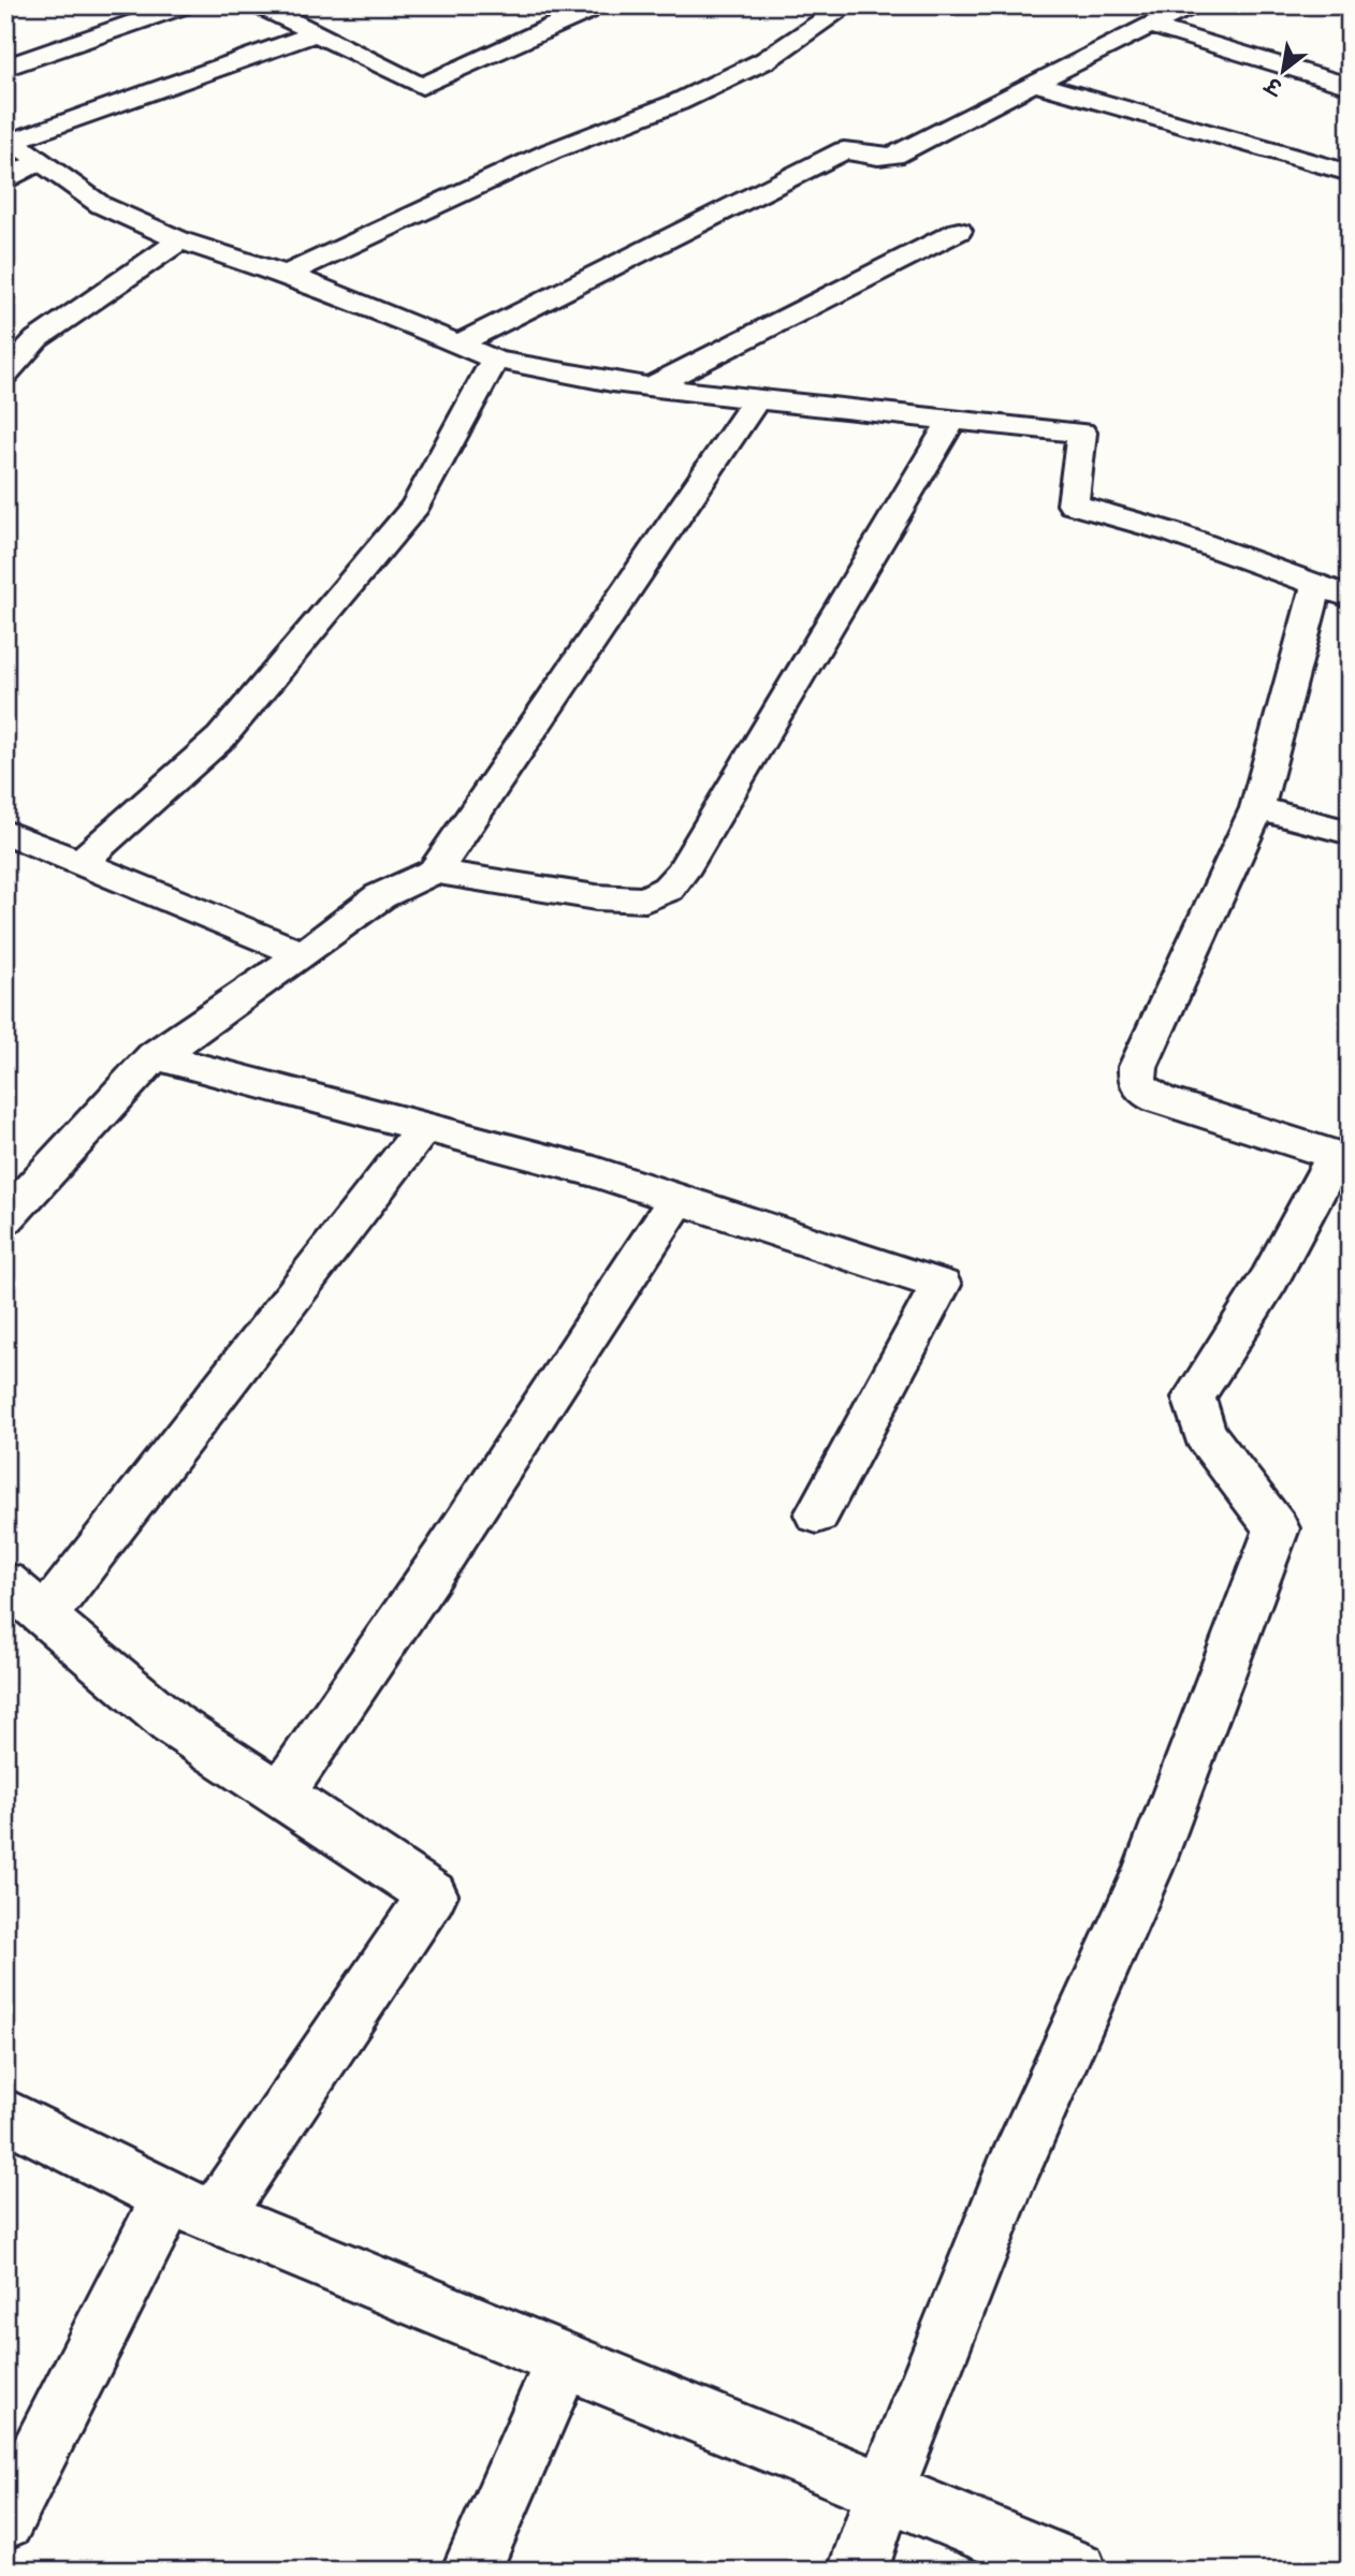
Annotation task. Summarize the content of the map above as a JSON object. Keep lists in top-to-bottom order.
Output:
{
  "north": "bottom left"
}
